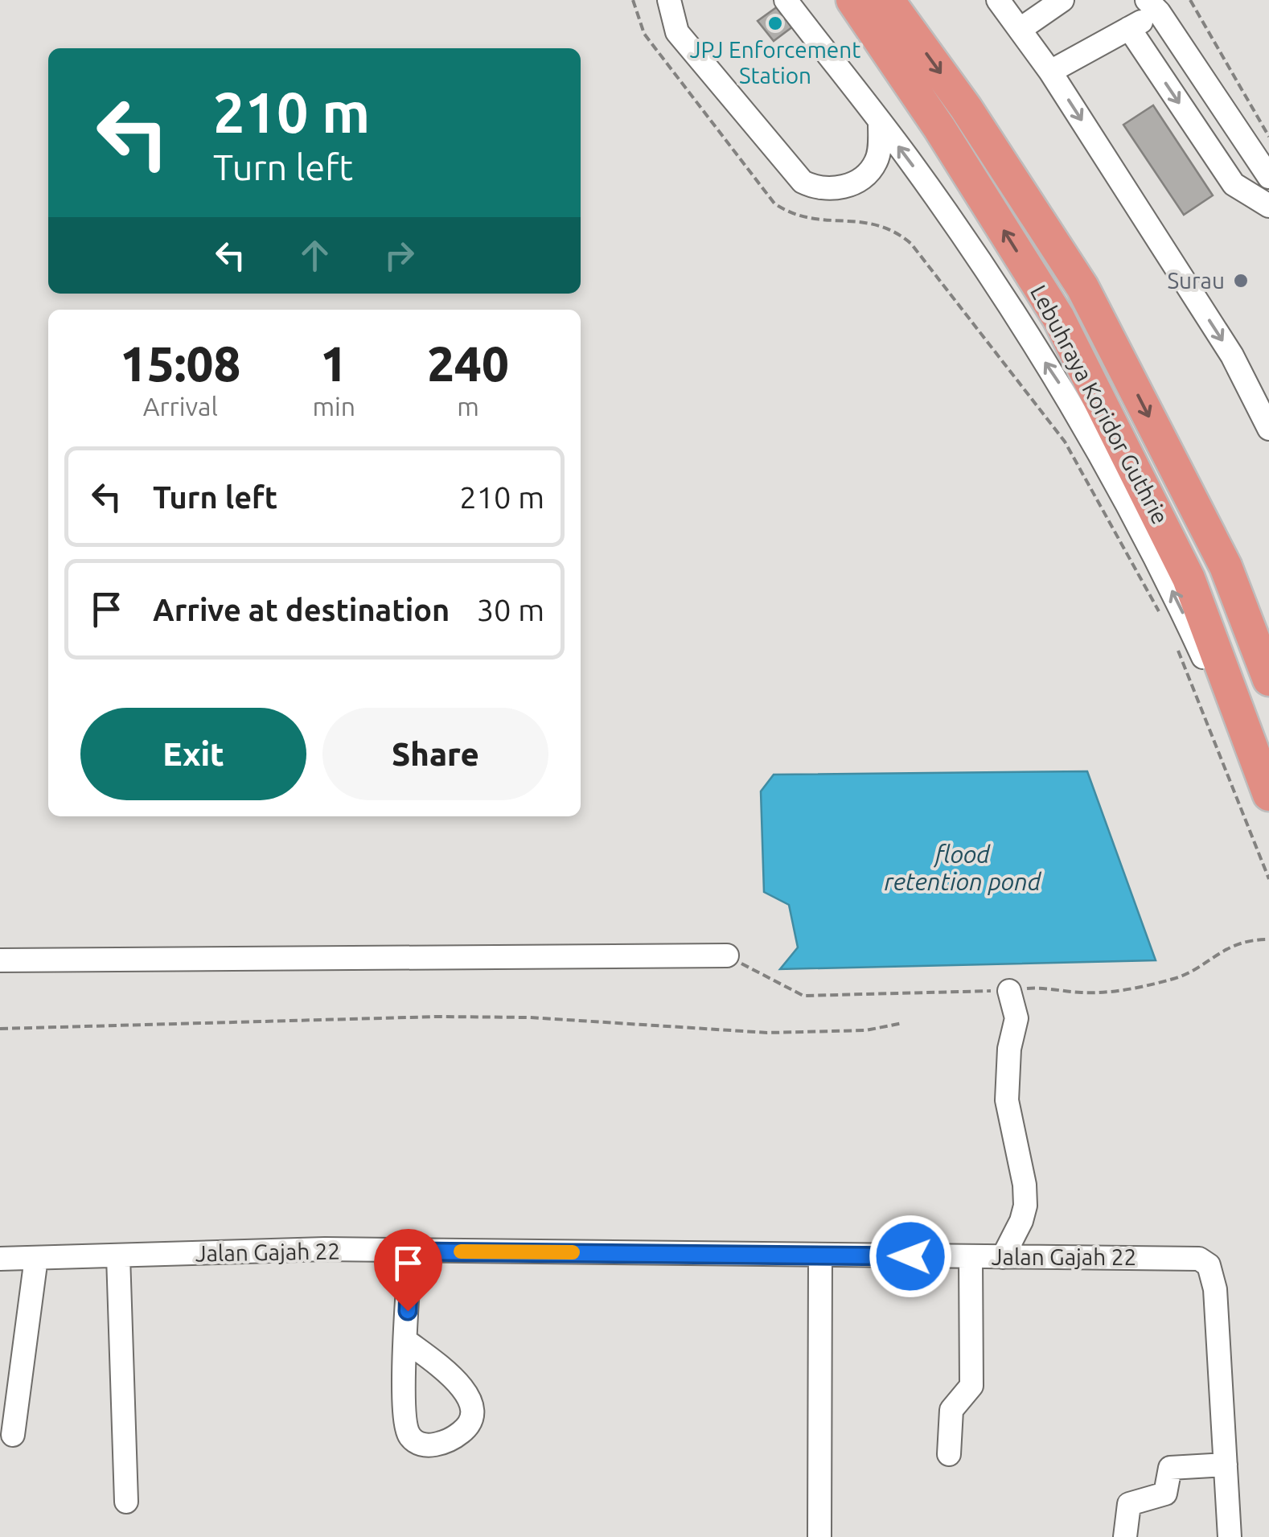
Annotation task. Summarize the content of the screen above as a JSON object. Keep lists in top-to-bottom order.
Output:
{
  "streets": {
    "highway": ["Lebuhraya Koridor Guthrie"],
    "street": ["Jalan Gajah 22"]
  },
  "water": ["flood retention pond"],
  "places": ["JPJ Enforcement Station", "Surau"],
  "page": {
    "turn": ["210 m", "Turn left"],
    "eta": [
      "15:08",
      "Arrival",
      "1",
      "min",
      "240",
      "m"
    ],
    "list": [
      {
        "name": "Turn left",
        "value": "210 m"
      },
      {
        "name": "Arrive at destination",
        "value": "30 m"
      }
    ],
    "buttons": ["Exit", "Share"]
  }
}
